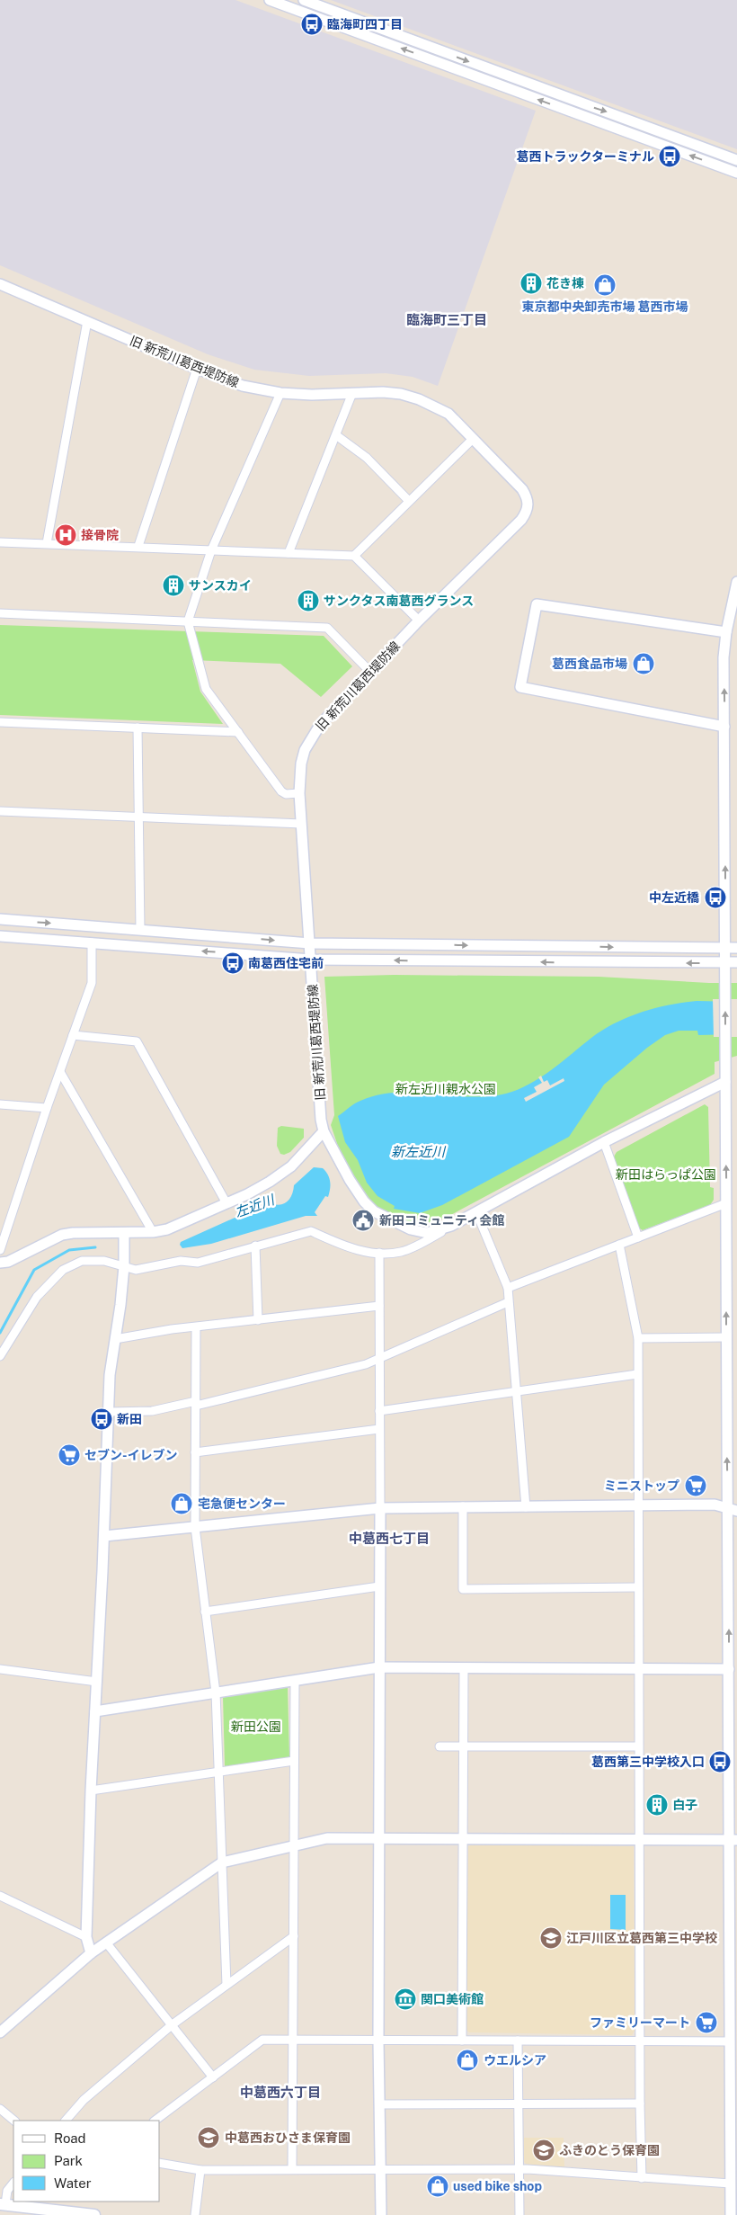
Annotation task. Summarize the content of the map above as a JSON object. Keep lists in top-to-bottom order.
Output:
{
  "streets": {
    "street": ["旧 新荒川葛西堤防線"]
  },
  "districts": ["臨海町三丁目", "中葛西七丁目", "中葛西六丁目"],
  "water": ["新左近川", "左近川"],
  "parks": ["新左近川親水公園", "新田はらっぱ公園", "新田公園"],
  "places": {
    "bus stop": [
      "臨海町四丁目",
      "葛西トラックターミナル",
      "中左近橋",
      "南葛西住宅前",
      "新田",
      "葛西第三中学校入口"
    ],
    "building": [
      "花き棟",
      "サンスカイ",
      "サンクタス南葛西グランス",
      "白子"
    ],
    "shop": [
      "東京都中央卸売市場 葛西市場",
      "葛西食品市場",
      "宅急便センター",
      "ウエルシア",
      "used bike shop"
    ],
    "hospital": ["接骨院"],
    "public building": ["新田コミュニティ会館"],
    "supermarket": ["セブン-イレブン", "ミニストップ", "ファミリーマート"],
    "school or university": ["江戸川区立葛西第三中学校", "中葛西おひさま保育園", "ふきのとう保育園"],
    "museum": ["関口美術館"]
  },
  "legend": ["Road", "Park", "Water"]
}
